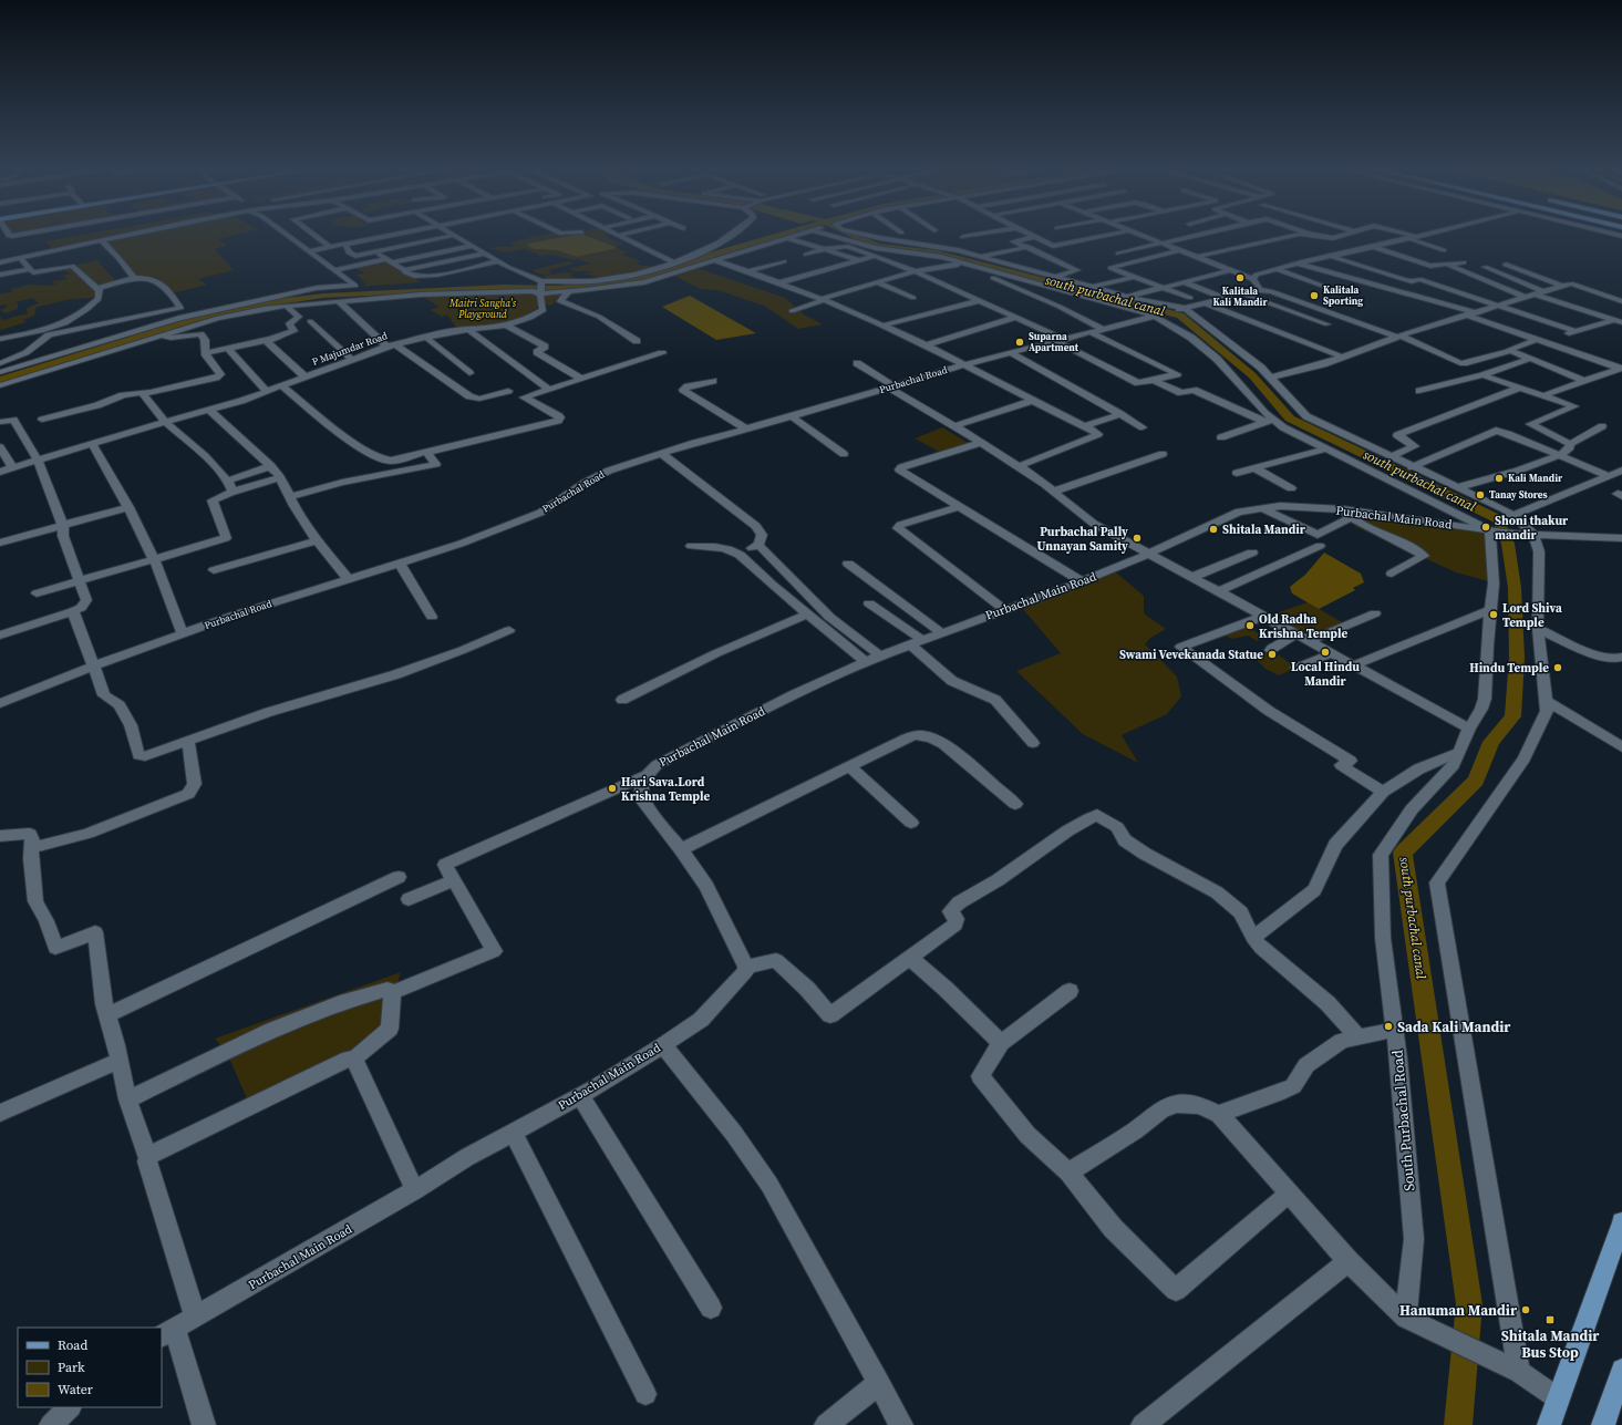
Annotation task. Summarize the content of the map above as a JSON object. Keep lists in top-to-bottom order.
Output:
{
  "streets": {
    "street": [
      "P Majumdar Road",
      "Purbachal Road",
      "Purbachal Main Road",
      "South Purbachal Road"
    ]
  },
  "crossings": [
    ["Purbachal Main Road", "South Purbachal Road"]
  ],
  "water": ["south purbachal canal"],
  "parks": ["Maitri Sangha's Playground"],
  "places": {
    "other": [
      "Kalitala Kali Mandir",
      "Kalitala Sporting",
      "Suparna Apartment",
      "Kali Mandir",
      "Tanay Stores",
      "Shoni thakur mandir",
      "Shitala Mandir",
      "Purbachal Pally Unnayan Samity",
      "Lord Shiva Temple",
      "Old Radha Krishna Temple",
      "Local Hindu Mandir",
      "Swami Vevekanada Statue",
      "Hindu Temple",
      "Hari Sava.Lord Krishna Temple",
      "Sada Kali Mandir",
      "Hanuman Mandir"
    ],
    "transit": ["Shitala Mandir Bus Stop"]
  },
  "legend": ["Road", "Park", "Water"]
}
